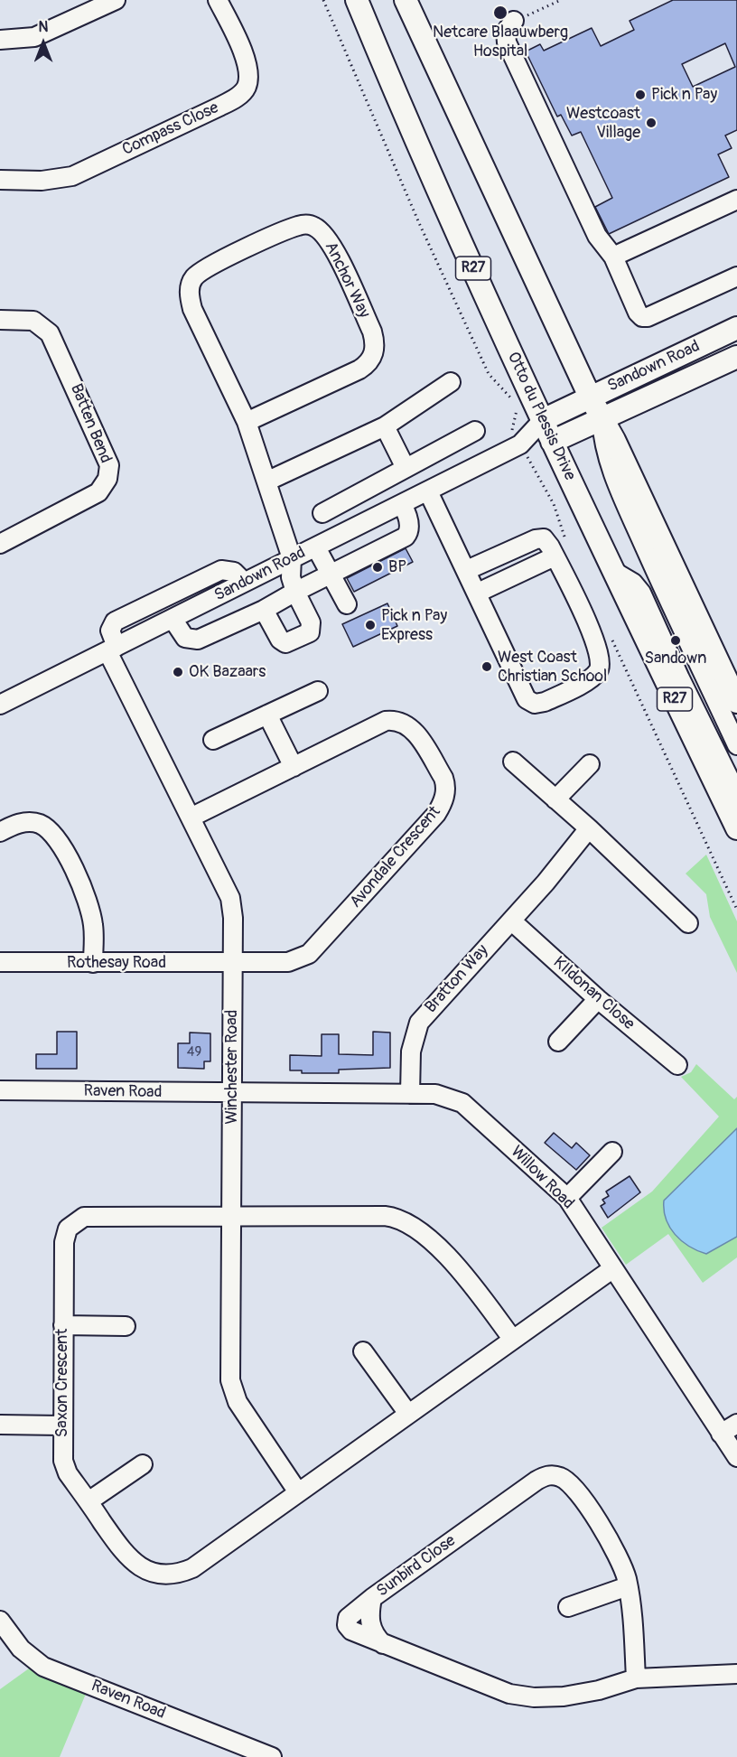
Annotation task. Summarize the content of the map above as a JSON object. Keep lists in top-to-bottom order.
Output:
{
  "streets": {
    "main road": ["R27", "Sandown Road", "Otto du Plessis Drive"],
    "street": [
      "Compass Close",
      "Anchor Way",
      "Batten Bend",
      "Avondale Crescent",
      "Rothesay Road",
      "Bratton Way",
      "KIldonan Close",
      "Winchester Road",
      "Raven Road",
      "Willow Road",
      "Saxon Crescent",
      "Sunbird Close"
    ]
  },
  "crossings": [
    ["Anchor Way", "Sandown Road"],
    ["Sandown Road", "Otto du Plessis Drive"],
    ["Sandown Road", "Winchester Road"],
    ["Avondale Crescent", "Rothesay Road"],
    ["Avondale Crescent", "Winchester Road"],
    ["Rothesay Road", "Winchester Road"],
    ["Bratton Way", "KIldonan Close"],
    ["Bratton Way", "Willow Road"],
    ["Winchester Road", "Raven Road"],
    ["Winchester Road", "Willow Road"],
    ["Winchester Road", "Saxon Crescent"],
    ["Raven Road", "Willow Road"],
    ["Willow Road", "Saxon Crescent"]
  ],
  "places": [
    "Netcare Blaauwberg Hospital",
    "Pick n Pay",
    "Westcoast Village",
    "BP",
    "Pick n Pay Express",
    "Sandown",
    "West Coast Christian School",
    "OK Bazaars"
  ],
  "house_numbers": ["49"],
  "north": "top"
}
